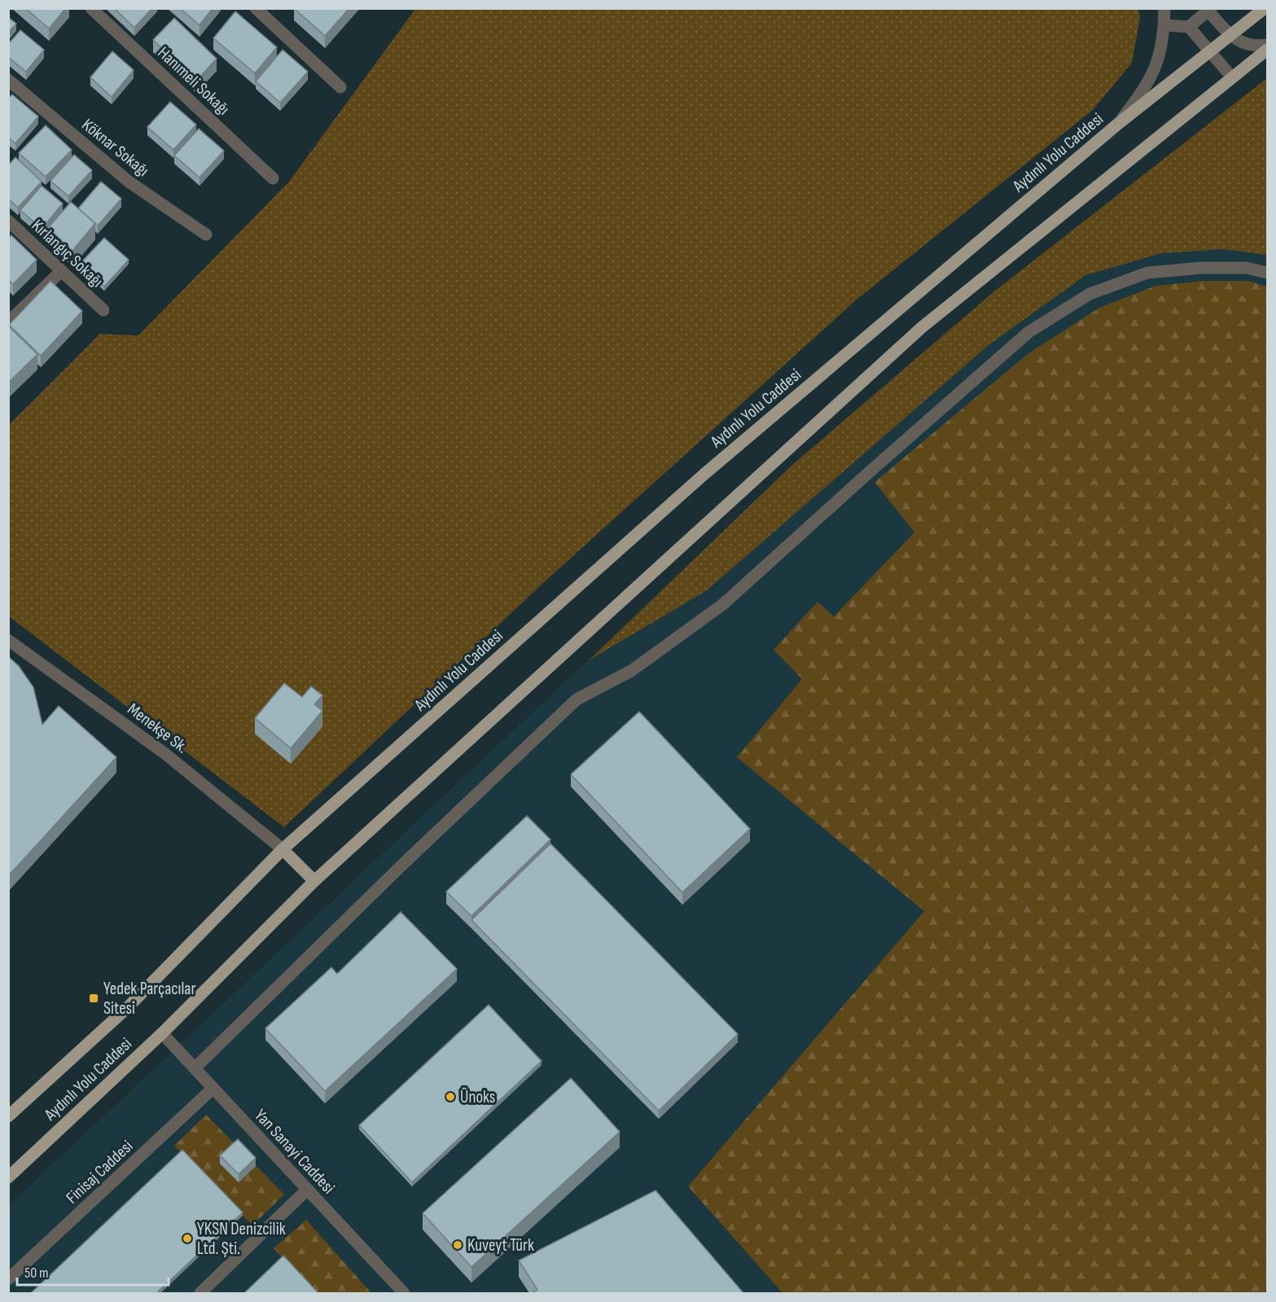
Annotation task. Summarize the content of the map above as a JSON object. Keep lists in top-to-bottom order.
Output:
{
  "streets": {
    "main road": ["Aydınlı Yolu Caddesi"],
    "street": [
      "Hanımeli Sokağı",
      "Köknar Sokağı",
      "Kırlangıç Sokağı",
      "Menekşe Sk.",
      "Yan Sanayi Caddesi",
      "Finisaj Caddesi"
    ]
  },
  "crossings": [
    ["Aydınlı Yolu Caddesi", "Menekşe Sk."],
    ["Aydınlı Yolu Caddesi", "Yan Sanayi Caddesi"],
    ["Yan Sanayi Caddesi", "Finisaj Caddesi"]
  ],
  "places": {
    "transit": ["Yedek Parçacılar Sitesi"],
    "other": ["Ünoks", "YKSN Denizcilik Ltd. Şti.", "Kuveyt Türk"]
  },
  "scale_bar": "50 m"
}
